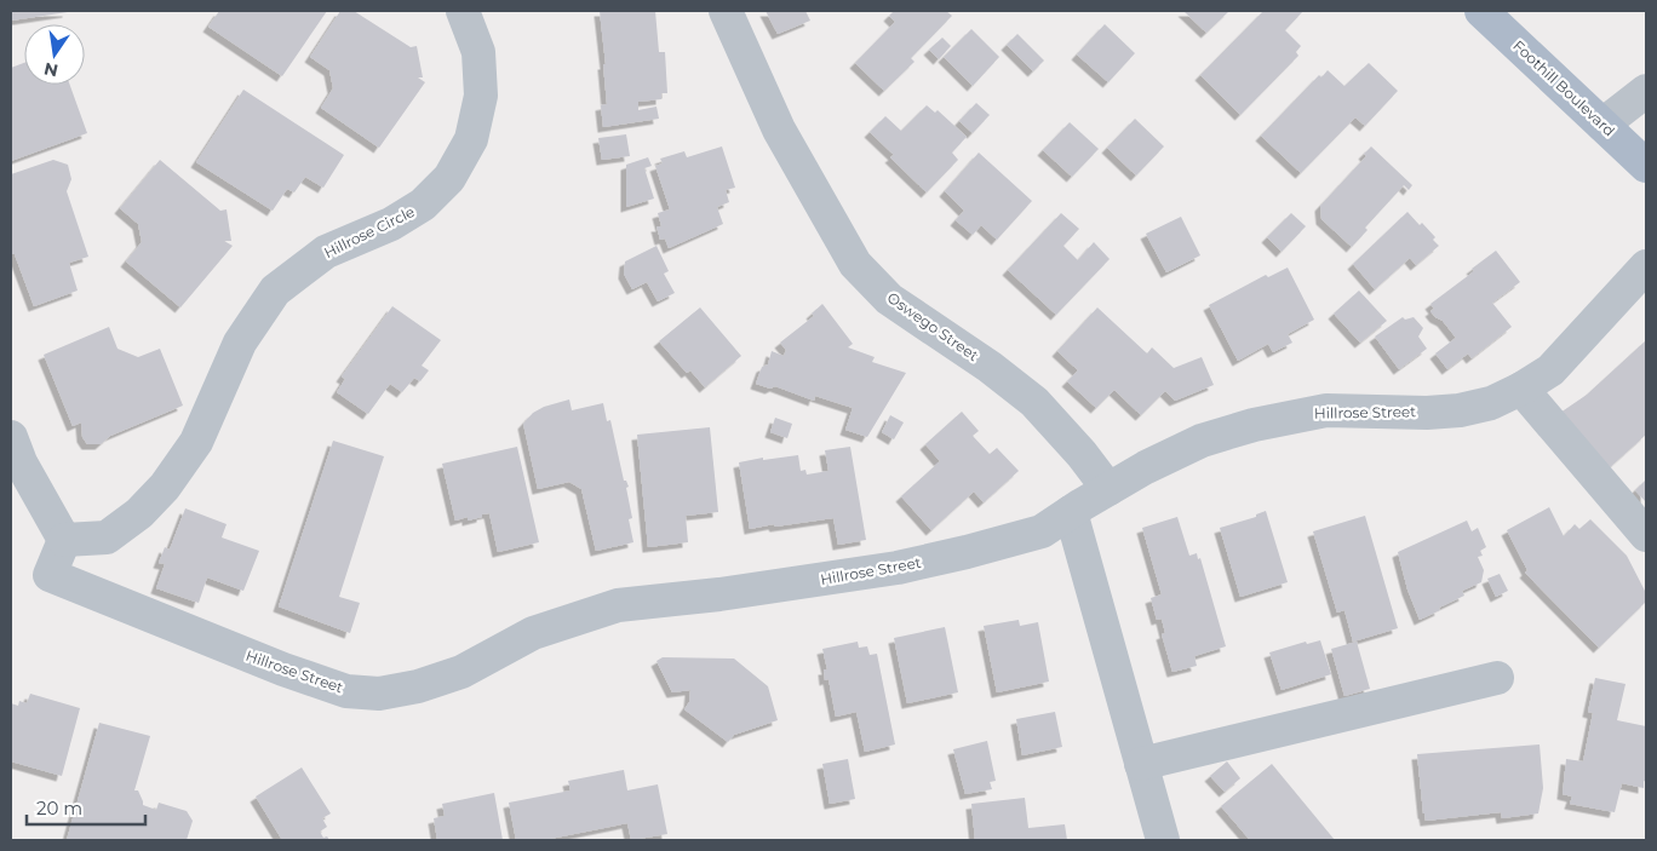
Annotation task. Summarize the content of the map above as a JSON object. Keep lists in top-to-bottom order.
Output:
{
  "streets": {
    "main road": ["Foothill Boulevard"],
    "street": ["Hillrose Circle", "Oswego Street", "Hillrose Street"]
  },
  "crossings": [
    ["Hillrose Circle", "Hillrose Street"],
    ["Oswego Street", "Hillrose Street"]
  ],
  "scale_bar": "20 m",
  "north": "bottom"
}
